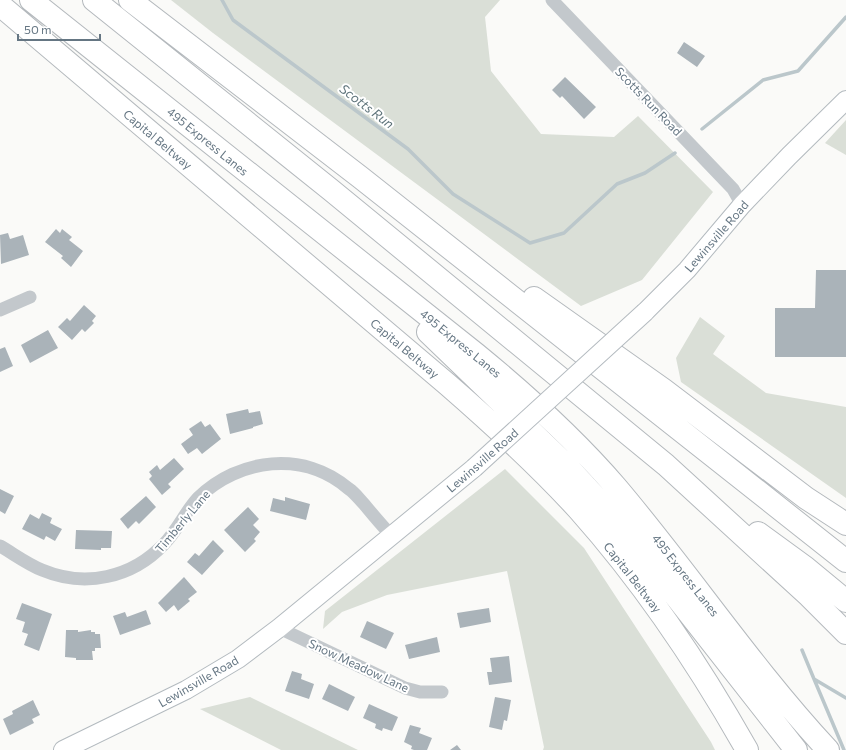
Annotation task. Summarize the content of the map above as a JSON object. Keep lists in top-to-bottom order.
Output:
{
  "streets": {
    "highway": ["Capital Beltway", "495 Express Lanes"],
    "main road": ["Lewinsville Road"],
    "street": ["Scotts Run Road", "Timberly Lane", "Snow Meadow Lane"]
  },
  "crossings": [
    ["Scotts Run Road", "Lewinsville Road"],
    ["Lewinsville Road", "Timberly Lane"],
    ["Lewinsville Road", "Snow Meadow Lane"]
  ],
  "water": ["Scotts Run"],
  "scale_bar": "50 m"
}
